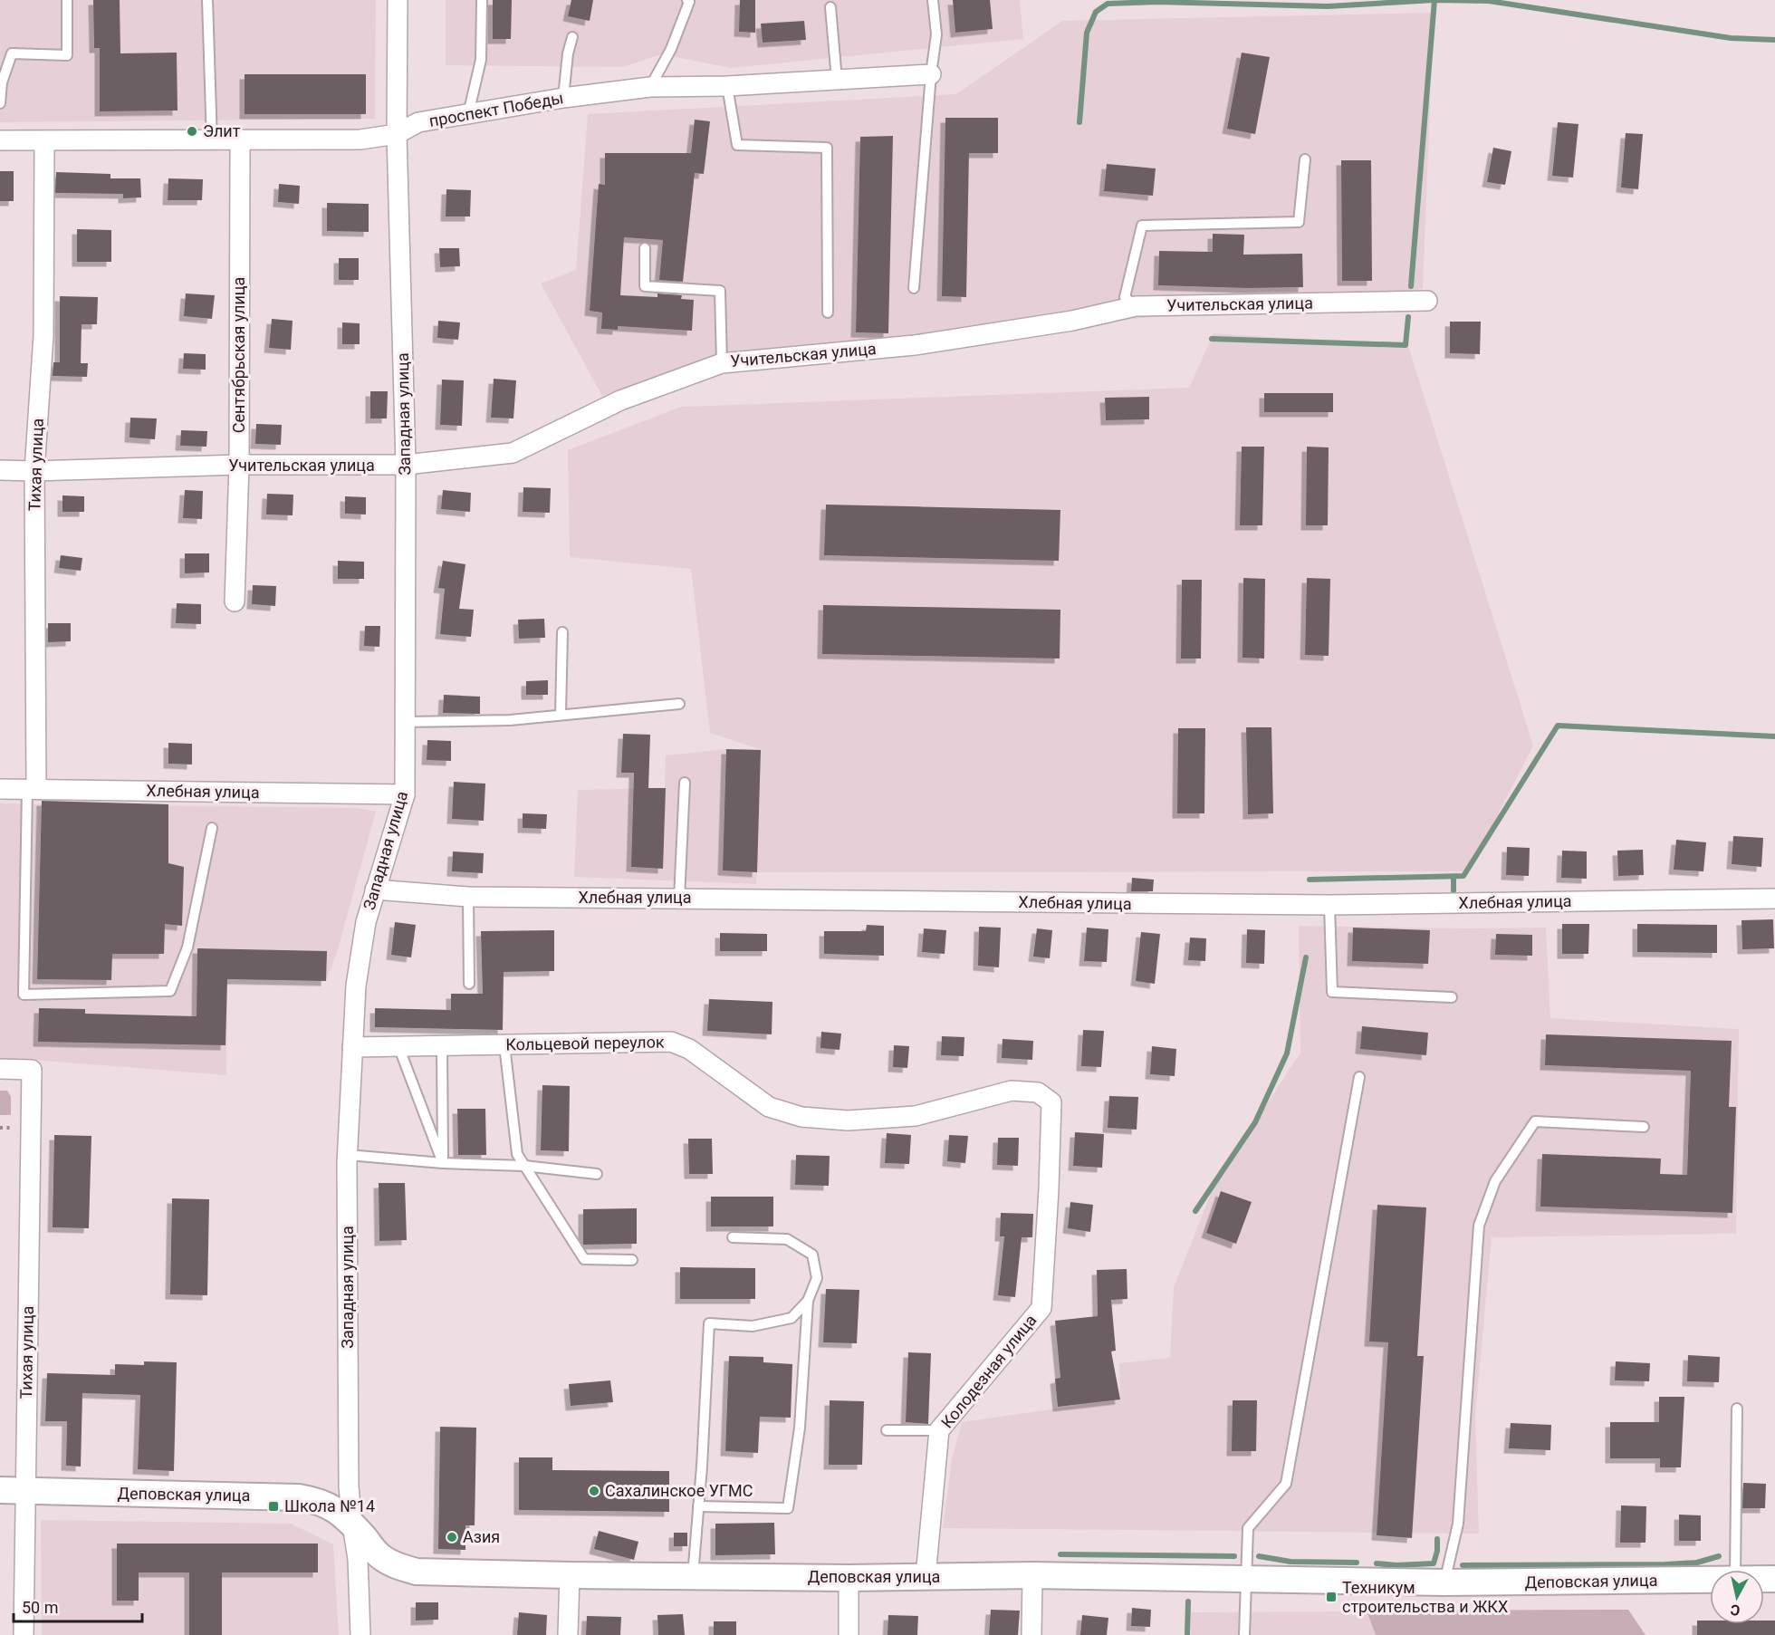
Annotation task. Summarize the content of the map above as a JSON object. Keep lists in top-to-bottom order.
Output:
{
  "streets": {
    "street": [
      "проспект Победы",
      "Учительская улица",
      "Сентябрьская улица",
      "Западная улица",
      "Тихая улица",
      "Хлебная улица",
      "Кольцевой переулок",
      "Колодезная улица",
      "Деповская улица"
    ]
  },
  "crossings": [
    ["проспект Победы", "Сентябрьская улица"],
    ["проспект Победы", "Западная улица"],
    ["проспект Победы", "Тихая улица"],
    ["Учительская улица", "Сентябрьская улица"],
    ["Учительская улица", "Западная улица"],
    ["Учительская улица", "Тихая улица"],
    ["Западная улица", "Хлебная улица"],
    ["Западная улица", "Кольцевой переулок"],
    ["Западная улица", "Деповская улица"],
    ["Тихая улица", "Хлебная улица"],
    ["Тихая улица", "Деповская улица"],
    ["Кольцевой переулок", "Колодезная улица"],
    ["Колодезная улица", "Деповская улица"]
  ],
  "places": {
    "other": ["Элит", "Сахалинское УГМС", "Азия"],
    "transit": ["Школа №14", "Техникум строительства и ЖКХ"]
  },
  "scale_bar": "50 m",
  "north": "bottom"
}
